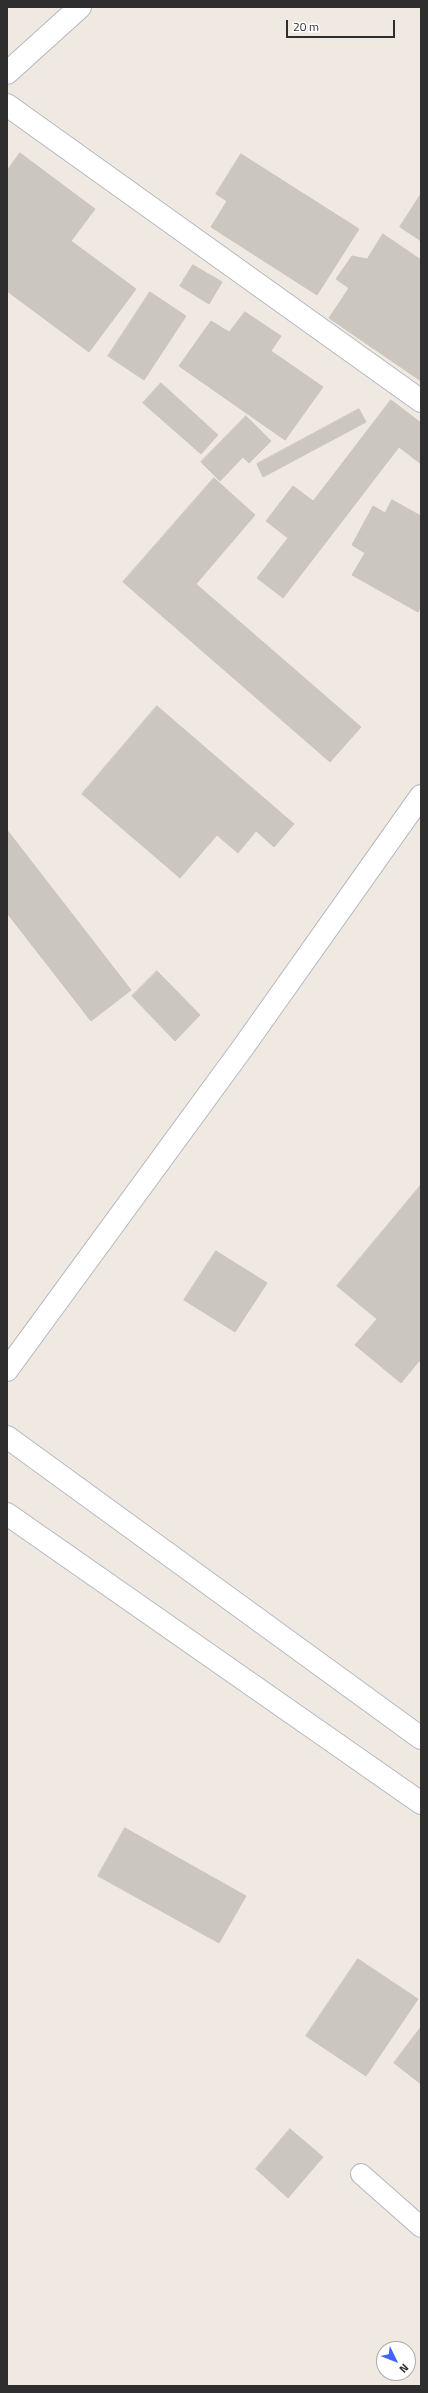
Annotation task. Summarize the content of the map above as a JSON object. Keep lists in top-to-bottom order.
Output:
{
  "scale_bar": "20 m",
  "north": "bottom right"
}
